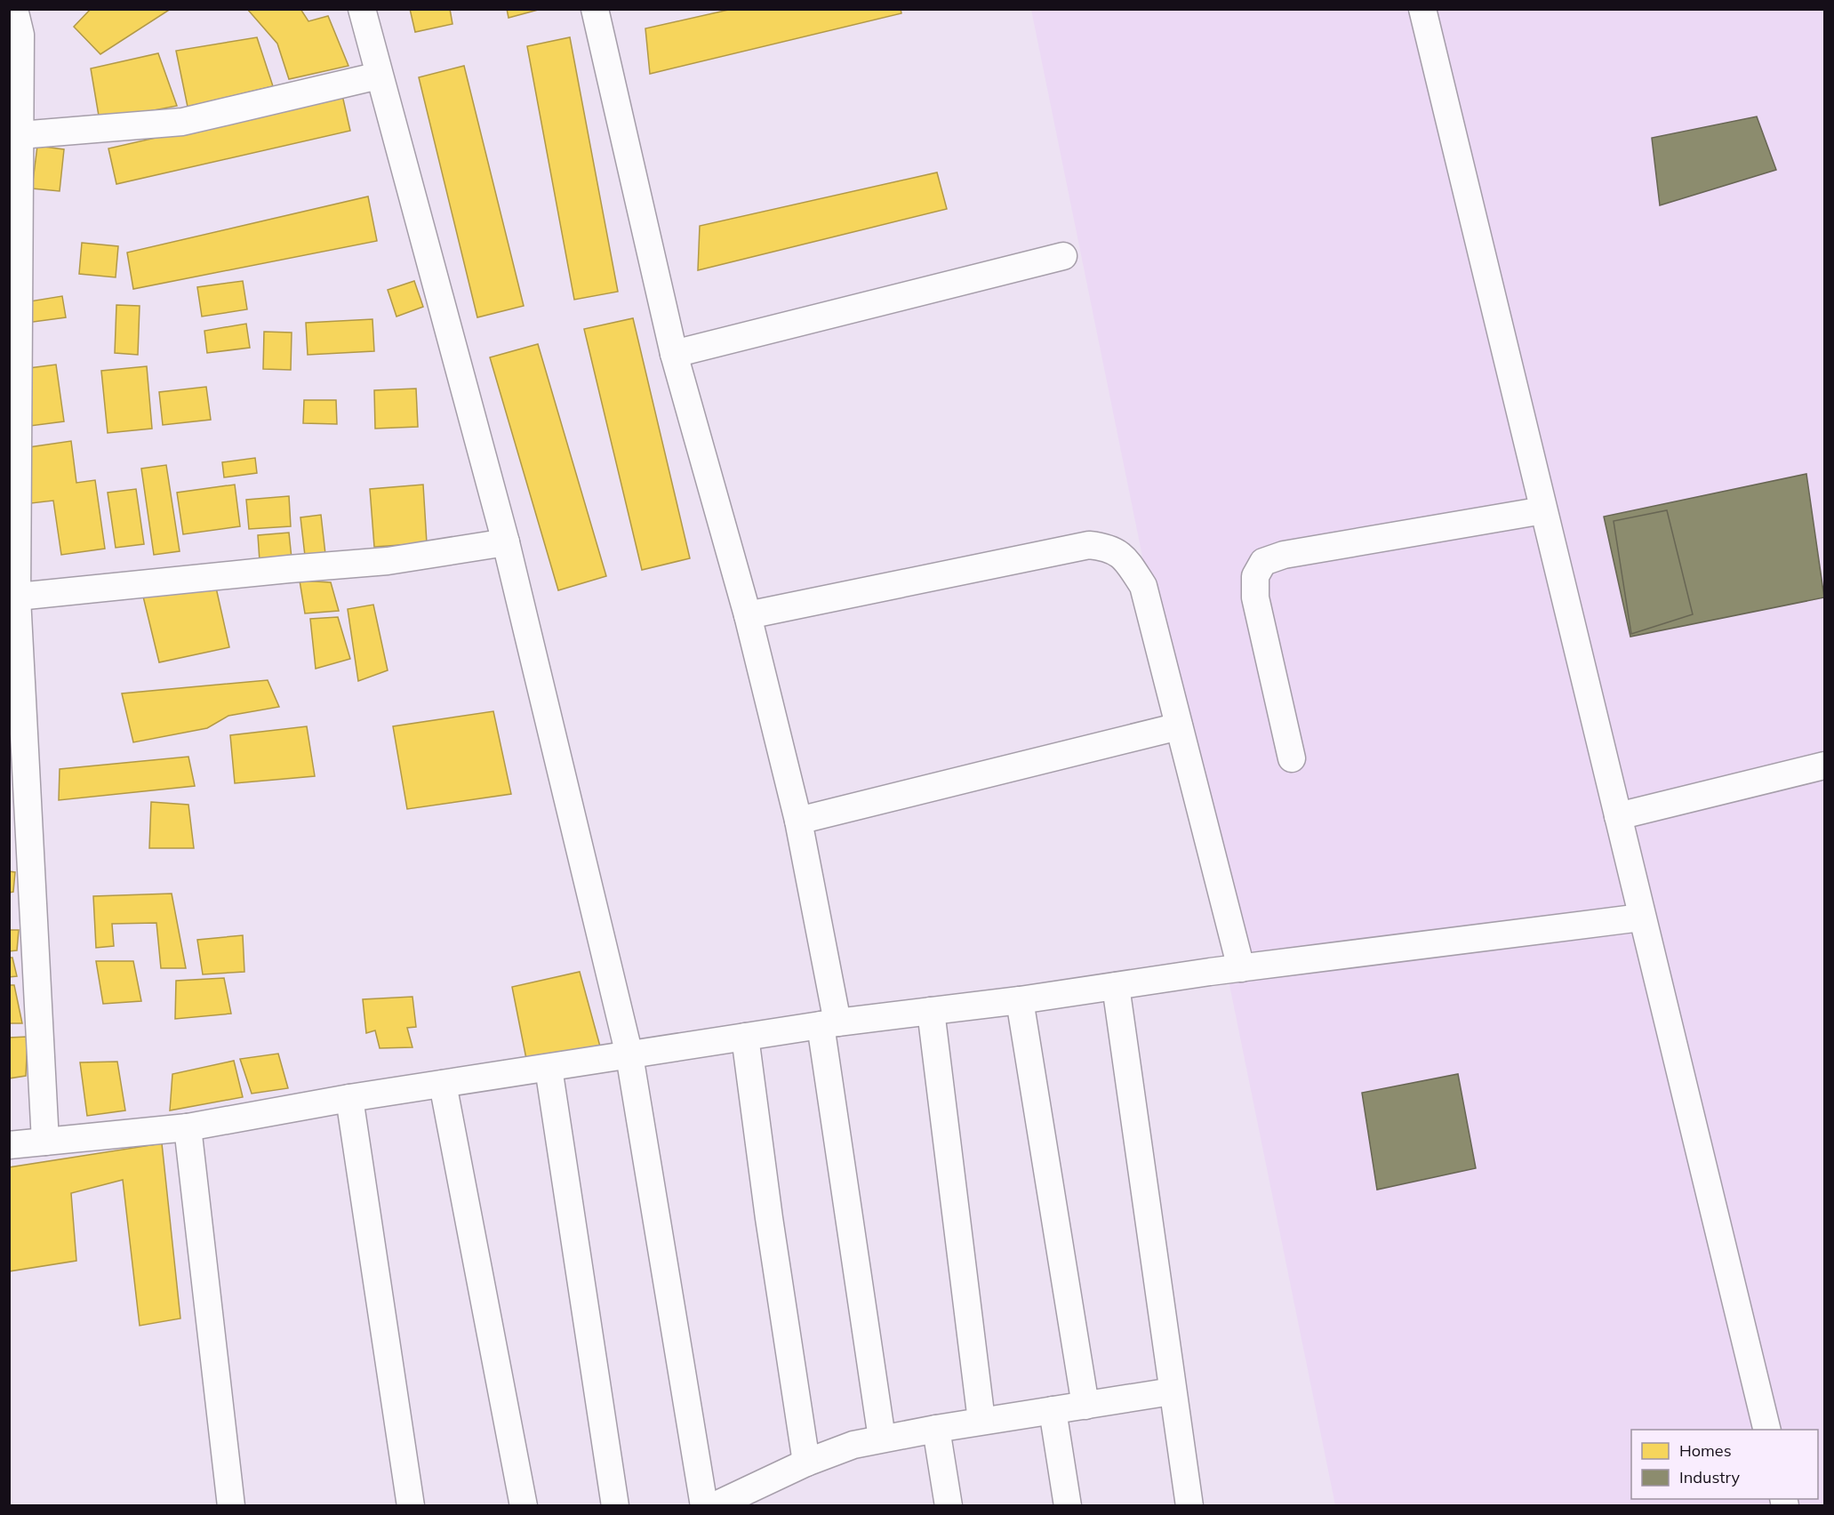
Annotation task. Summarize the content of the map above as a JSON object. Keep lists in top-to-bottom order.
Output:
{
  "legend": ["Homes", "Industry"]
}
